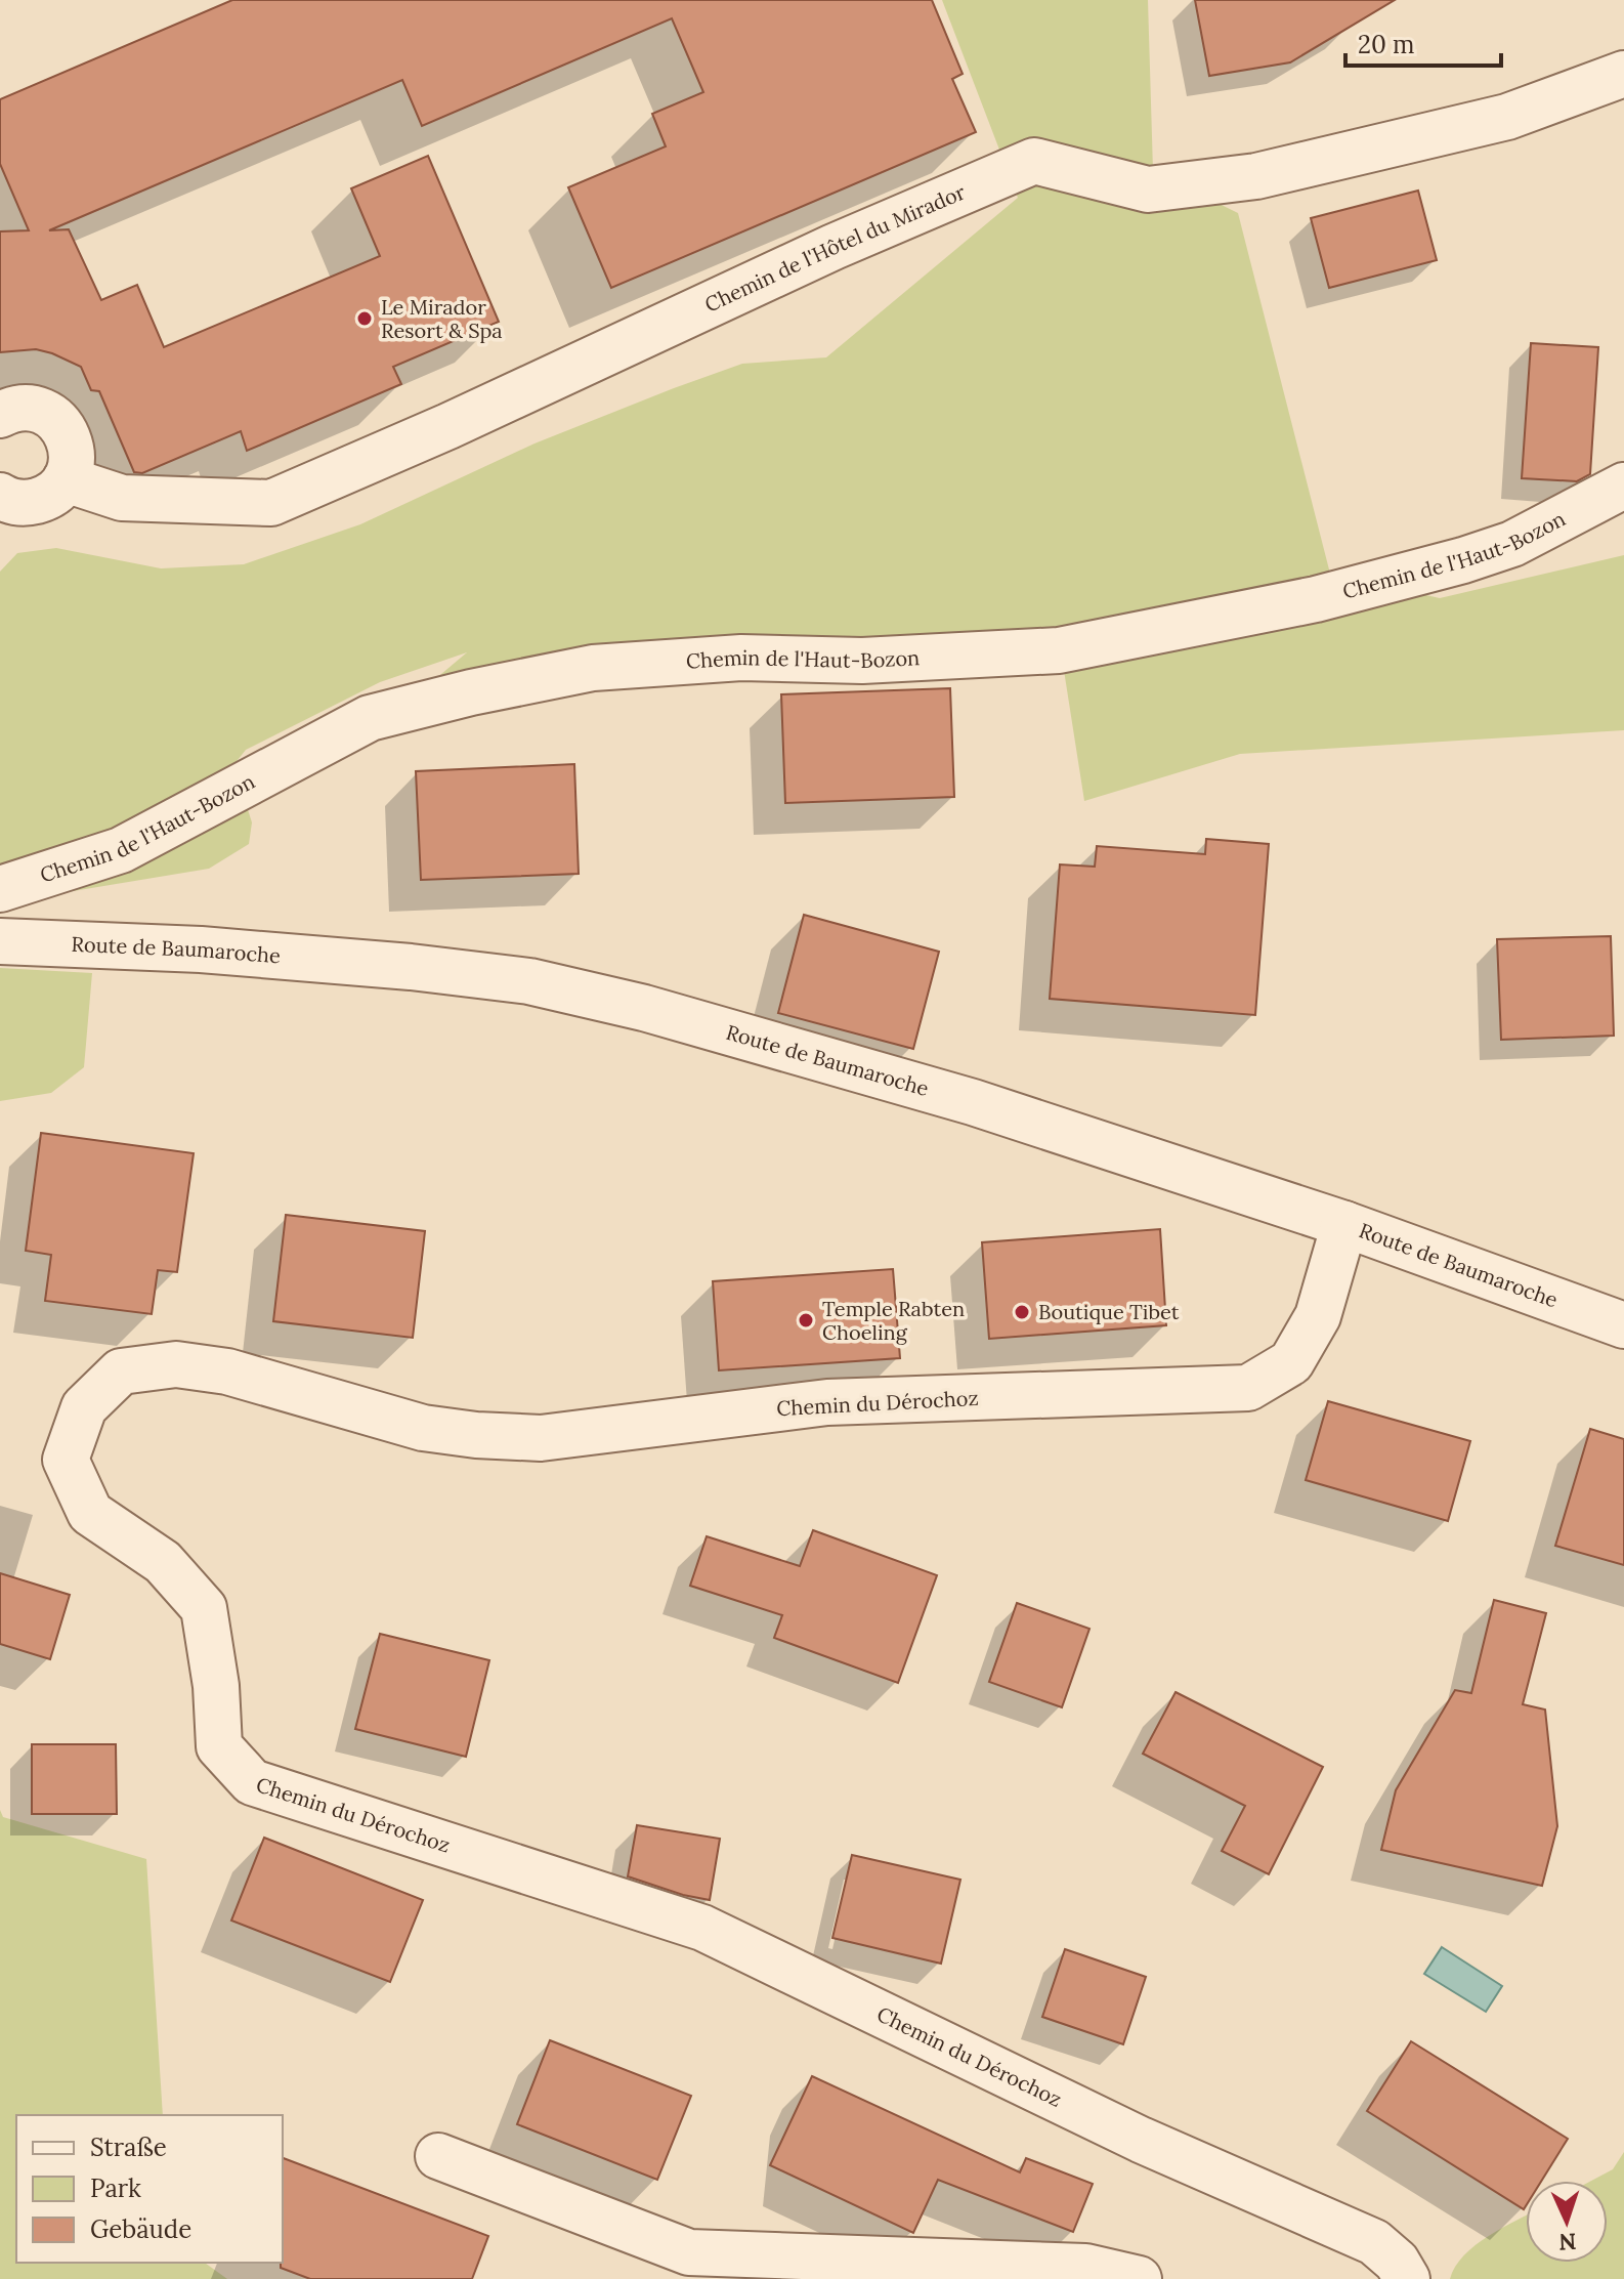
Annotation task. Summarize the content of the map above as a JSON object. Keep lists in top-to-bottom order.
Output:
{
  "streets": {
    "street": [
      "Chemin de l'Hôtel du Mirador",
      "Chemin de l'Haut-Bozon",
      "Route de Baumaroche",
      "Chemin du Dérochoz"
    ]
  },
  "crossings": [
    ["Route de Baumaroche", "Chemin du Dérochoz"]
  ],
  "places": ["Le Mirador Resort & Spa", "Boutique Tibet", "Temple Rabten Choeling"],
  "legend": ["Straße", "Park", "Gebäude"],
  "scale_bar": "20 m",
  "north": "bottom"
}
